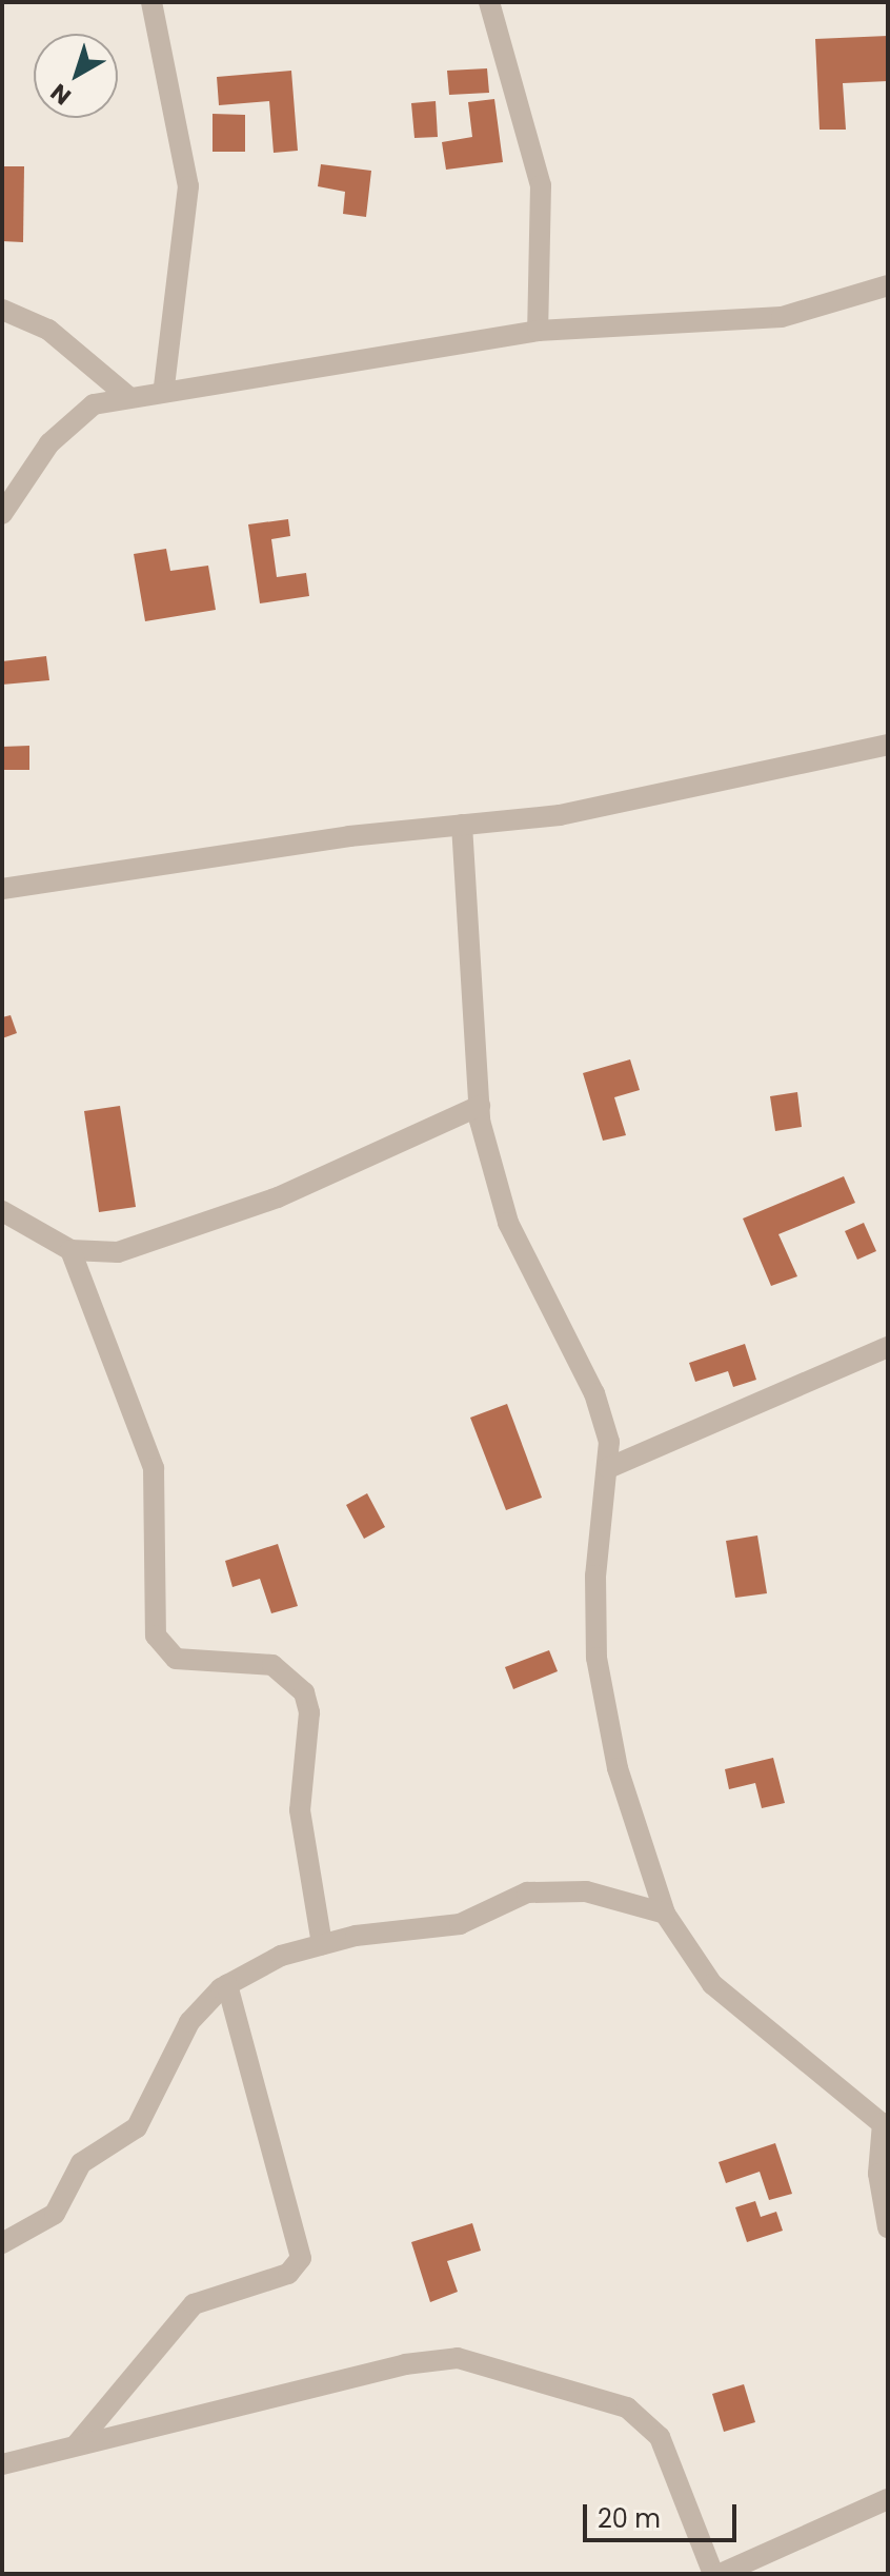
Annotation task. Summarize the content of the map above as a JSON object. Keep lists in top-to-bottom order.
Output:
{
  "scale_bar": "20 m",
  "north": "bottom left"
}
